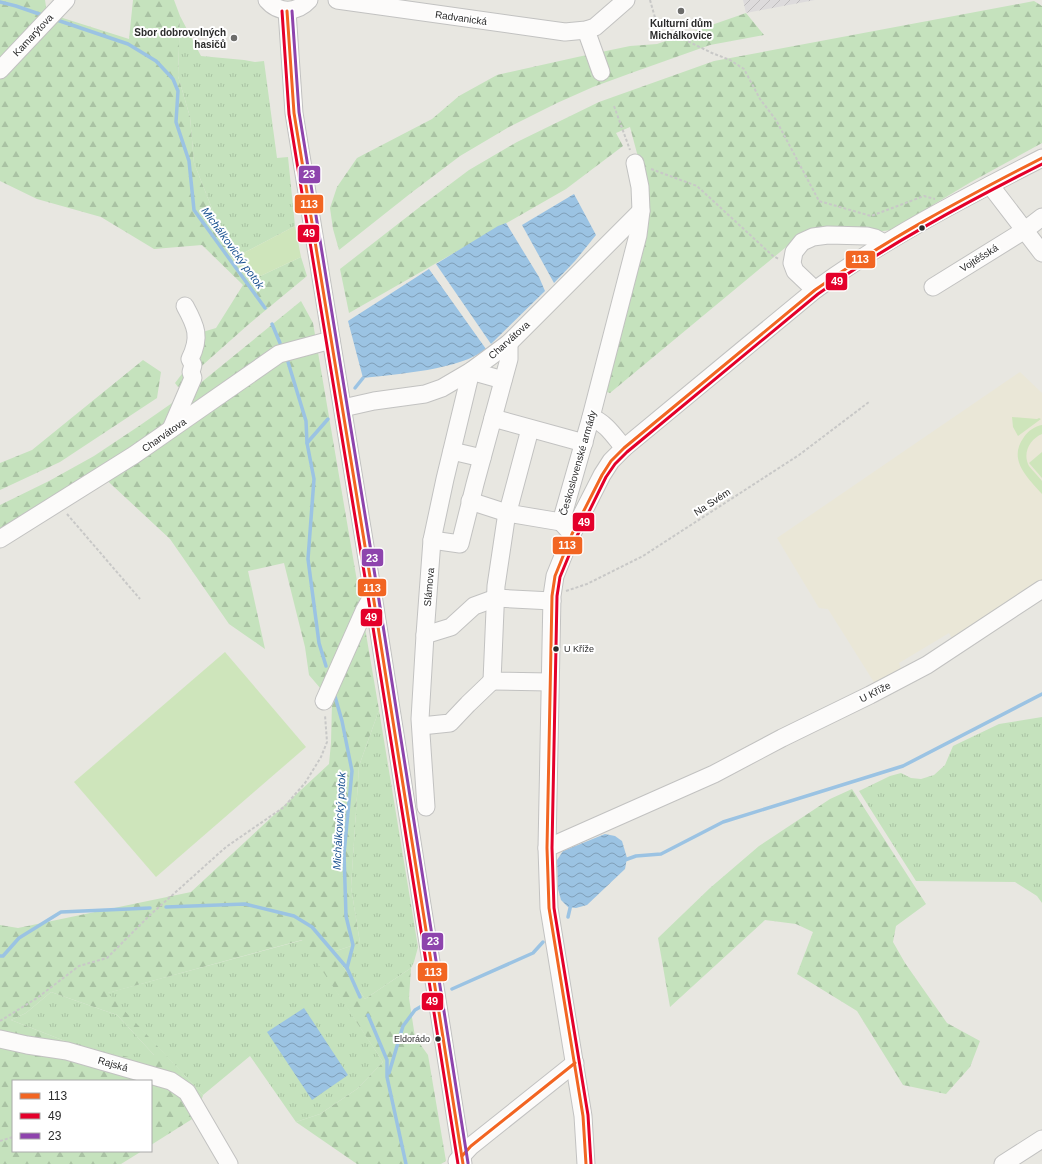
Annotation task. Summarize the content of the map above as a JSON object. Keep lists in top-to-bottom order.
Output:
{
  "streets": {
    "street": [
      "Radvanická",
      "Kamarýtova",
      "Vojtěšská",
      "Charvátova",
      "Československé armády",
      "Slámova",
      "U Kříže",
      "Rajská"
    ],
    "path": ["Na Svém"]
  },
  "crossings": [
    ["Charvátova", "Československé armády"],
    ["Charvátova", "Slámova"],
    ["Československé armády", "Na Svém"],
    ["Československé armády", "U Kříže"]
  ],
  "water": ["Michálkovický potok"],
  "places": [
    "Kulturní dům Michálkovice",
    "Sbor dobrovolných hasičů",
    "U Kříže",
    "Eldorádo"
  ],
  "lines": ["transit line 113", "transit line 49", "transit line 23"],
  "legend": ["113", "49", "23"]
}
